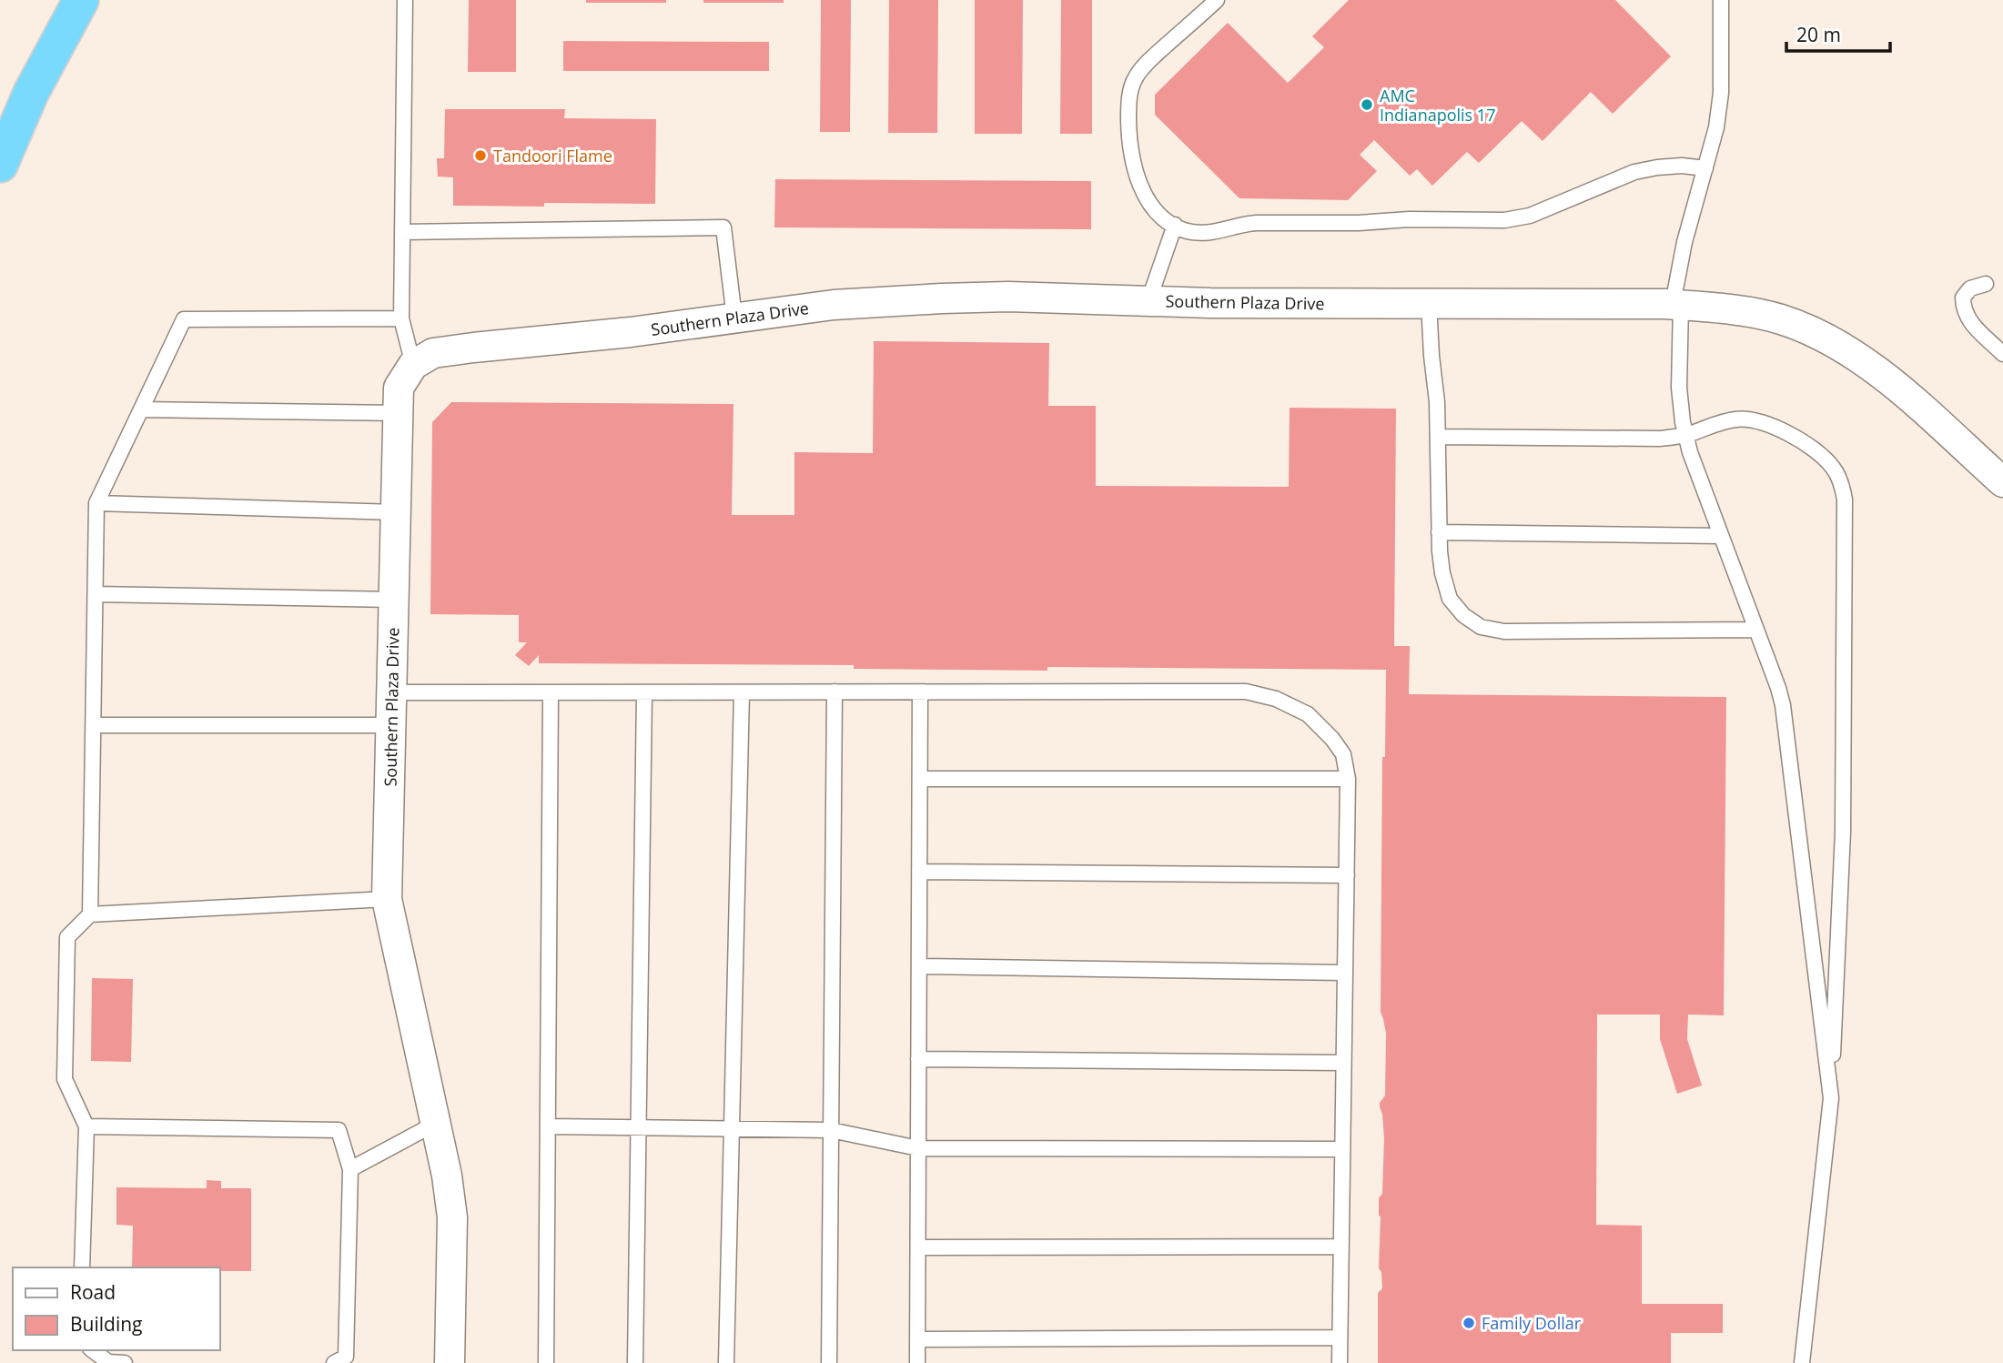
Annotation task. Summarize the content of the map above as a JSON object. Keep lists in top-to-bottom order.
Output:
{
  "streets": {
    "street": ["Southern Plaza Drive"]
  },
  "places": ["AMC Indianapolis 17", "Tandoori Flame", "Family Dollar"],
  "legend": ["Road", "Building"],
  "scale_bar": "20 m"
}
